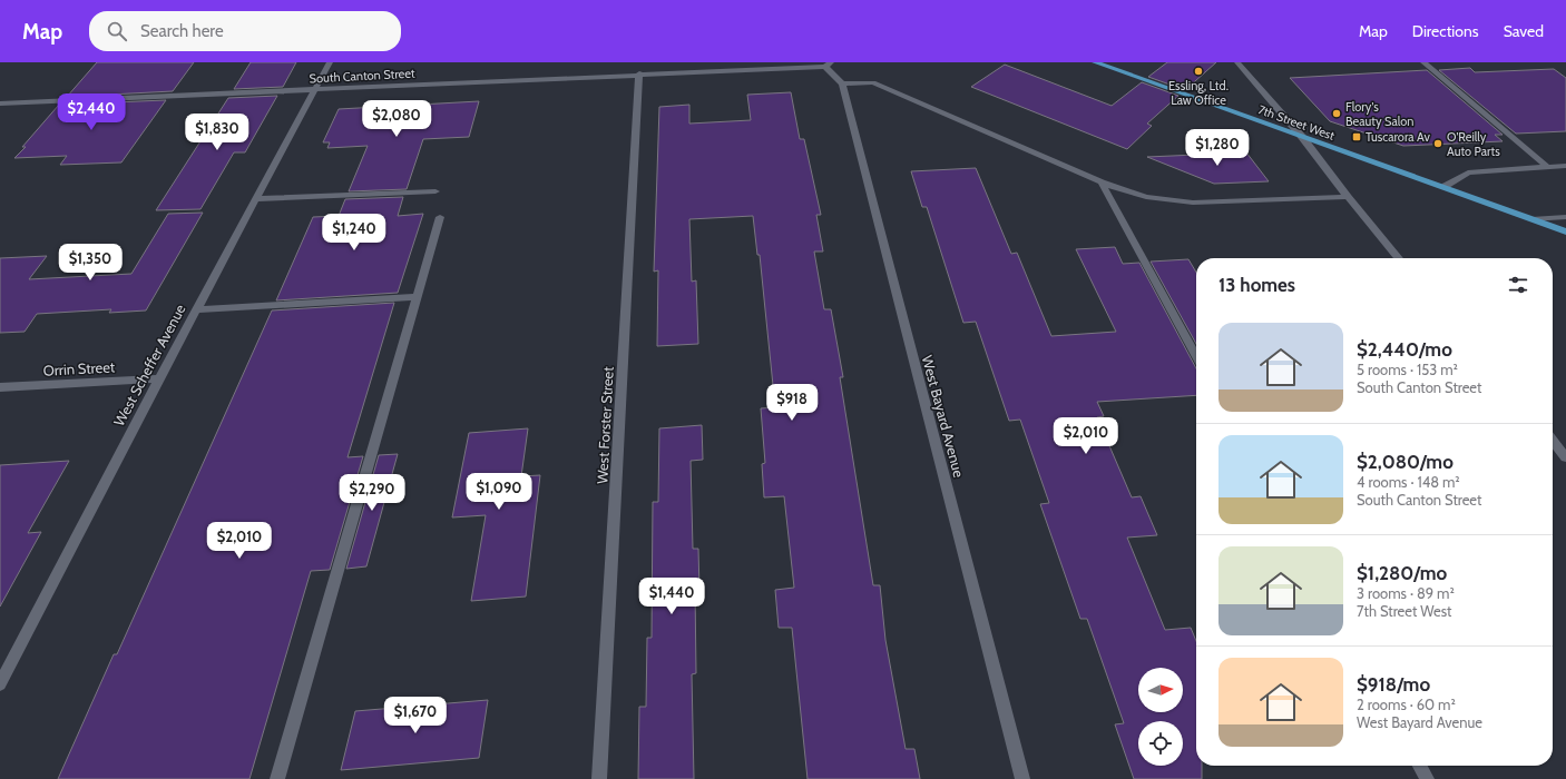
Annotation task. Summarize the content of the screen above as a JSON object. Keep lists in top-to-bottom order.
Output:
{
  "streets": {
    "main road": ["7th Street West"],
    "street": [
      "South Canton Street",
      "West Scheffer Avenue",
      "Orrin Street",
      "West Bayard Avenue",
      "West Forster Street"
    ]
  },
  "crossings": [
    ["South Canton Street", "West Scheffer Avenue"],
    ["South Canton Street", "West Forster Street"],
    ["West Scheffer Avenue", "Orrin Street"]
  ],
  "places": {
    "other": ["Essling, Ltd. Law Office", "Flory's Beauty Salon", "O'Reilly Auto Parts"],
    "transit": ["Tuscarora Av"]
  },
  "north": "right",
  "page": {
    "header": "Map",
    "search": "Search here",
    "nav": ["Map", "Directions", "Saved"],
    "price": [
      "$2,440",
      "$2,080",
      "$1,830",
      "$1,280",
      "$1,240",
      "$1,350",
      "$918",
      "$2,010",
      "$1,090",
      "$2,290",
      "$2,010",
      "$1,440",
      "$1,670"
    ],
    "heading": "13 homes",
    "list": [
      {
        "name": "$2,440/mo",
        "note": "5 rooms · 153 m² · South Canton Street"
      },
      {
        "name": "$2,080/mo",
        "note": "4 rooms · 148 m² · South Canton Street"
      },
      {
        "name": "$1,280/mo",
        "note": "3 rooms · 89 m² · 7th Street West"
      },
      {
        "name": "$918/mo",
        "note": "2 rooms · 60 m² · West Bayard Avenue"
      }
    ]
  }
}
